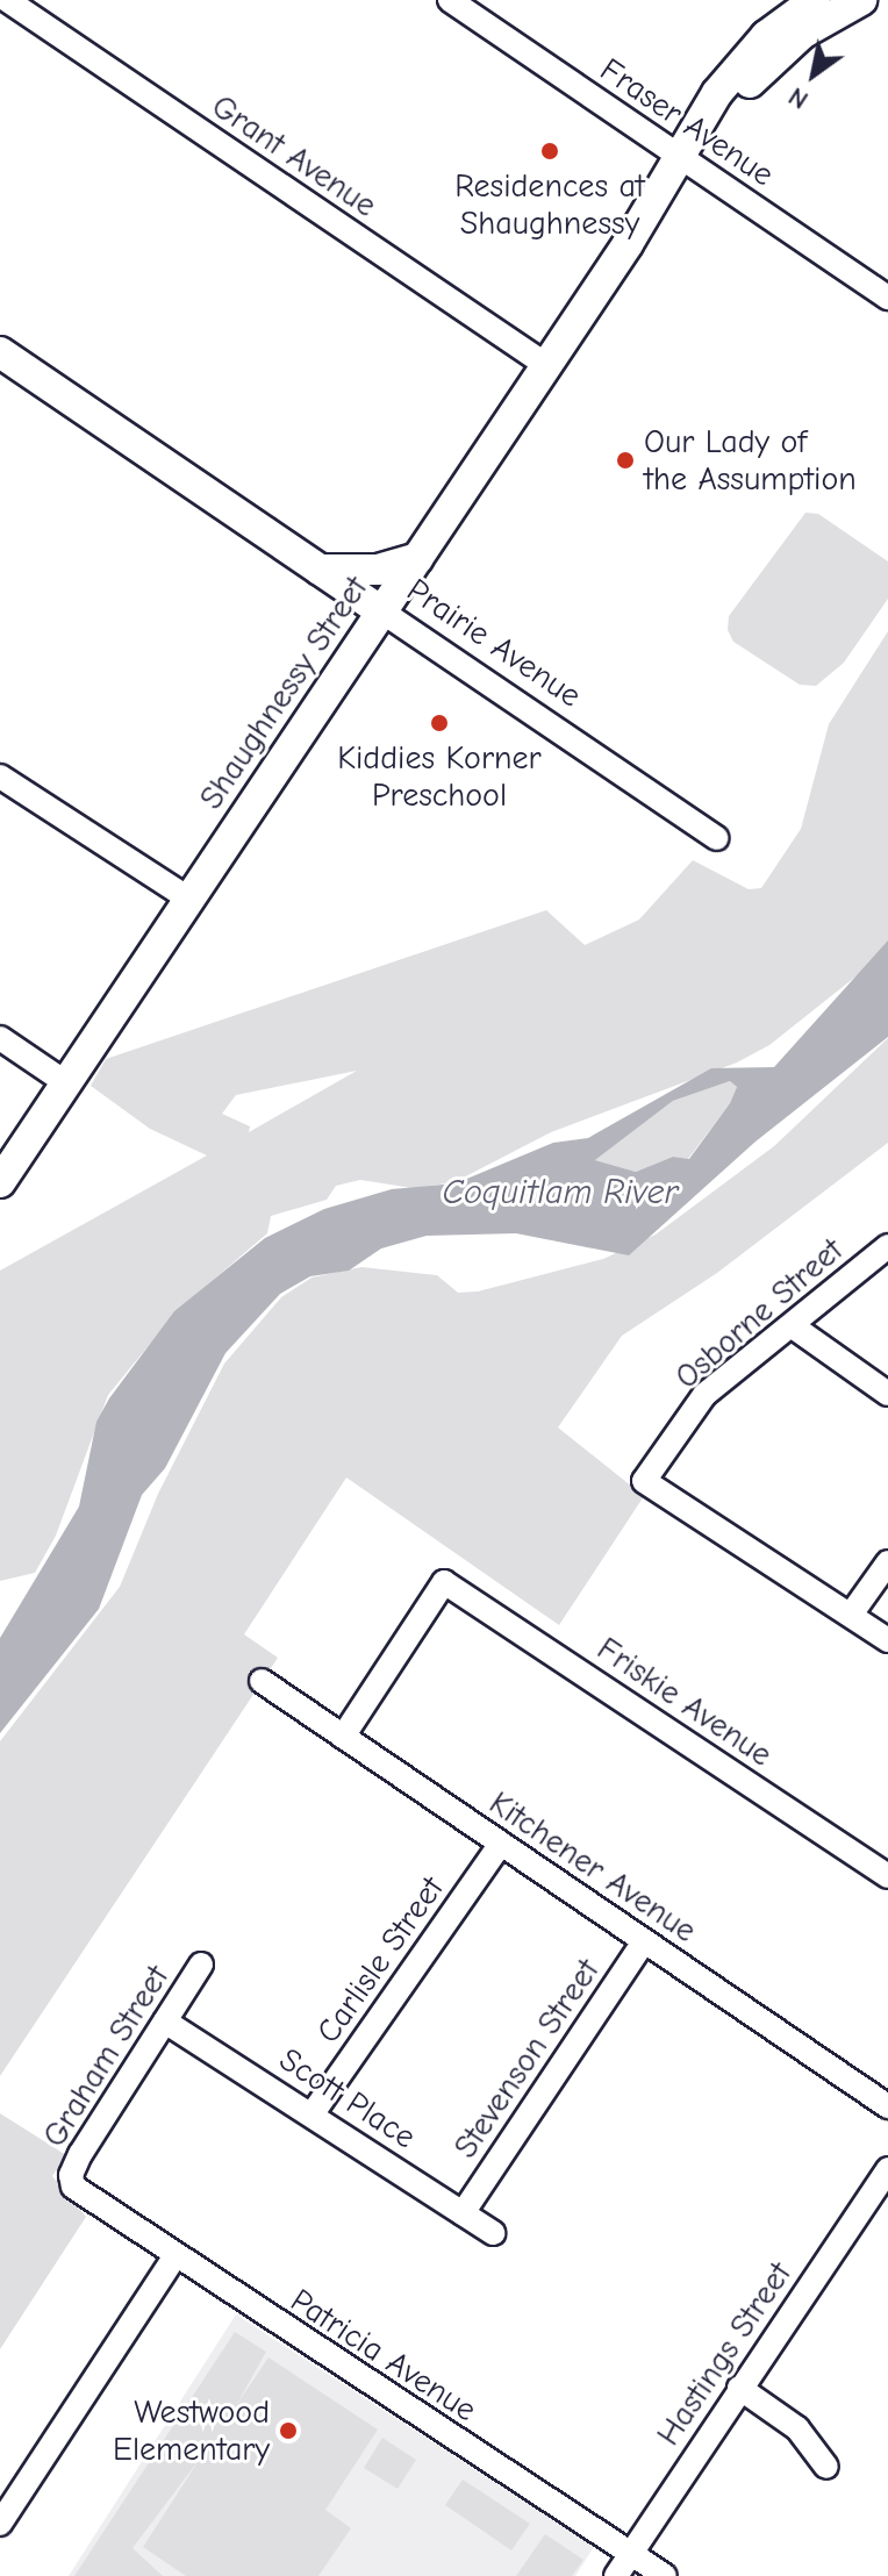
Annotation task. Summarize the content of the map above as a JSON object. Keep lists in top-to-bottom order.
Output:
{
  "streets": {
    "main road": ["Prairie Avenue", "Shaughnessy Street"],
    "street": [
      "Fraser Avenue",
      "Grant Avenue",
      "Osborne Street",
      "Friskie Avenue",
      "Kitchener Avenue",
      "Carlisle Street",
      "Graham Street",
      "Stevenson Street",
      "Scott Place",
      "Hastings Street",
      "Patricia Avenue"
    ]
  },
  "crossings": [
    ["Fraser Avenue", "Shaughnessy Street"],
    ["Grant Avenue", "Shaughnessy Street"],
    ["Prairie Avenue", "Shaughnessy Street"],
    ["Friskie Avenue", "Kitchener Avenue"],
    ["Kitchener Avenue", "Carlisle Street"],
    ["Kitchener Avenue", "Stevenson Street"],
    ["Carlisle Street", "Scott Place"],
    ["Graham Street", "Scott Place"],
    ["Graham Street", "Patricia Avenue"],
    ["Stevenson Street", "Scott Place"],
    ["Hastings Street", "Patricia Avenue"]
  ],
  "water": ["Coquitlam River"],
  "places": [
    "Residences at Shaughnessy",
    "Our Lady of the Assumption",
    "Kiddies Korner Preschool",
    "Westwood Elementary"
  ],
  "north": "bottom left"
}
